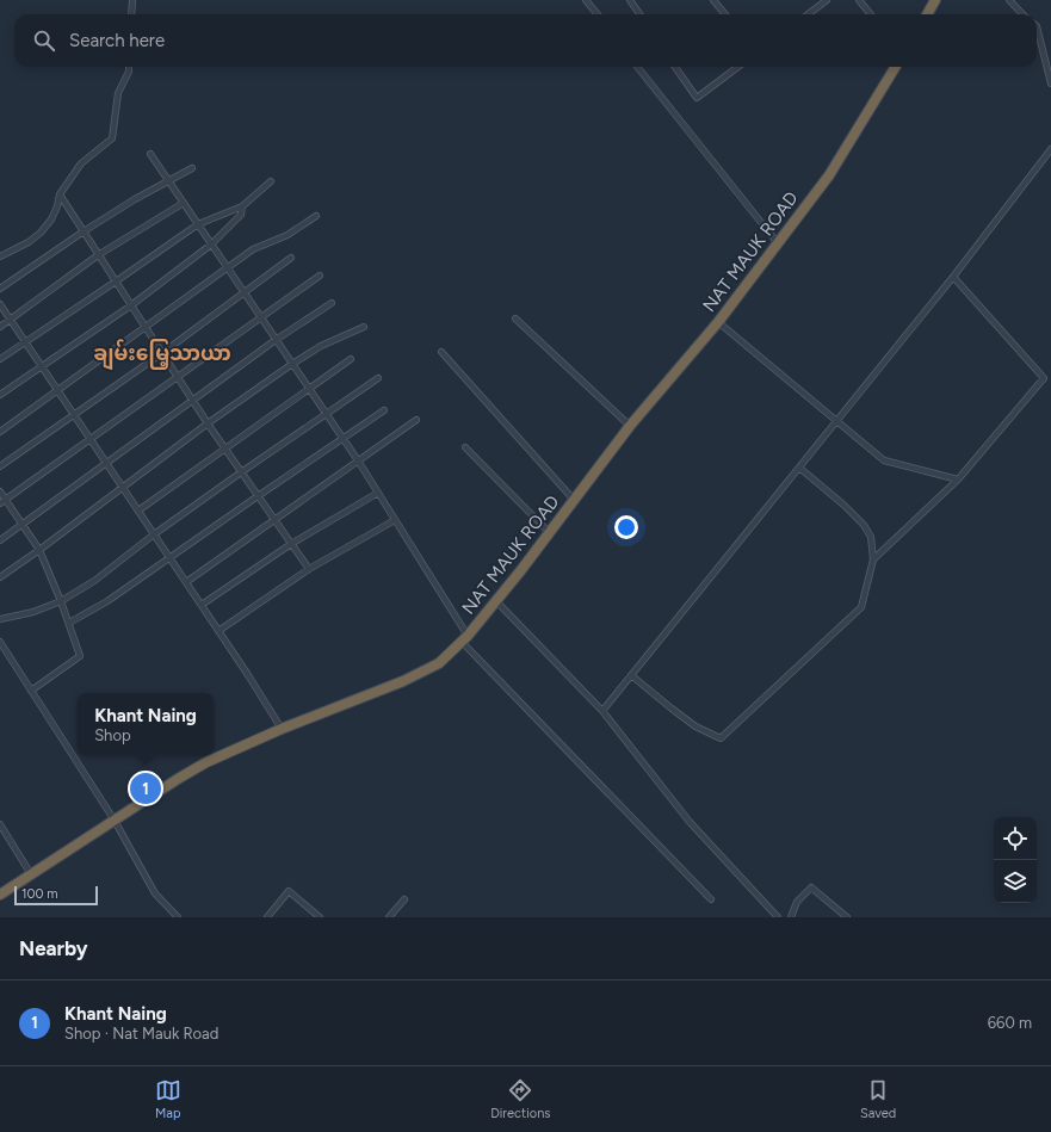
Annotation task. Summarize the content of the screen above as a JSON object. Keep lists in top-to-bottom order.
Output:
{
  "streets": {
    "highway": ["NAT MAUK ROAD"]
  },
  "districts": ["ချမ်းမြေ့သာယာ"],
  "scale_bar": "100 m",
  "page": {
    "search": "Search here",
    "popup": ["Khant Naing", "Shop"],
    "pins": "1",
    "scale": "100 m",
    "heading": "Nearby",
    "list": [
      {
        "mark": "1",
        "name": "Khant Naing",
        "note": "Shop · Nat Mauk Road",
        "value": "660 m"
      }
    ],
    "nav": ["Map", "Directions", "Saved"]
  }
}
